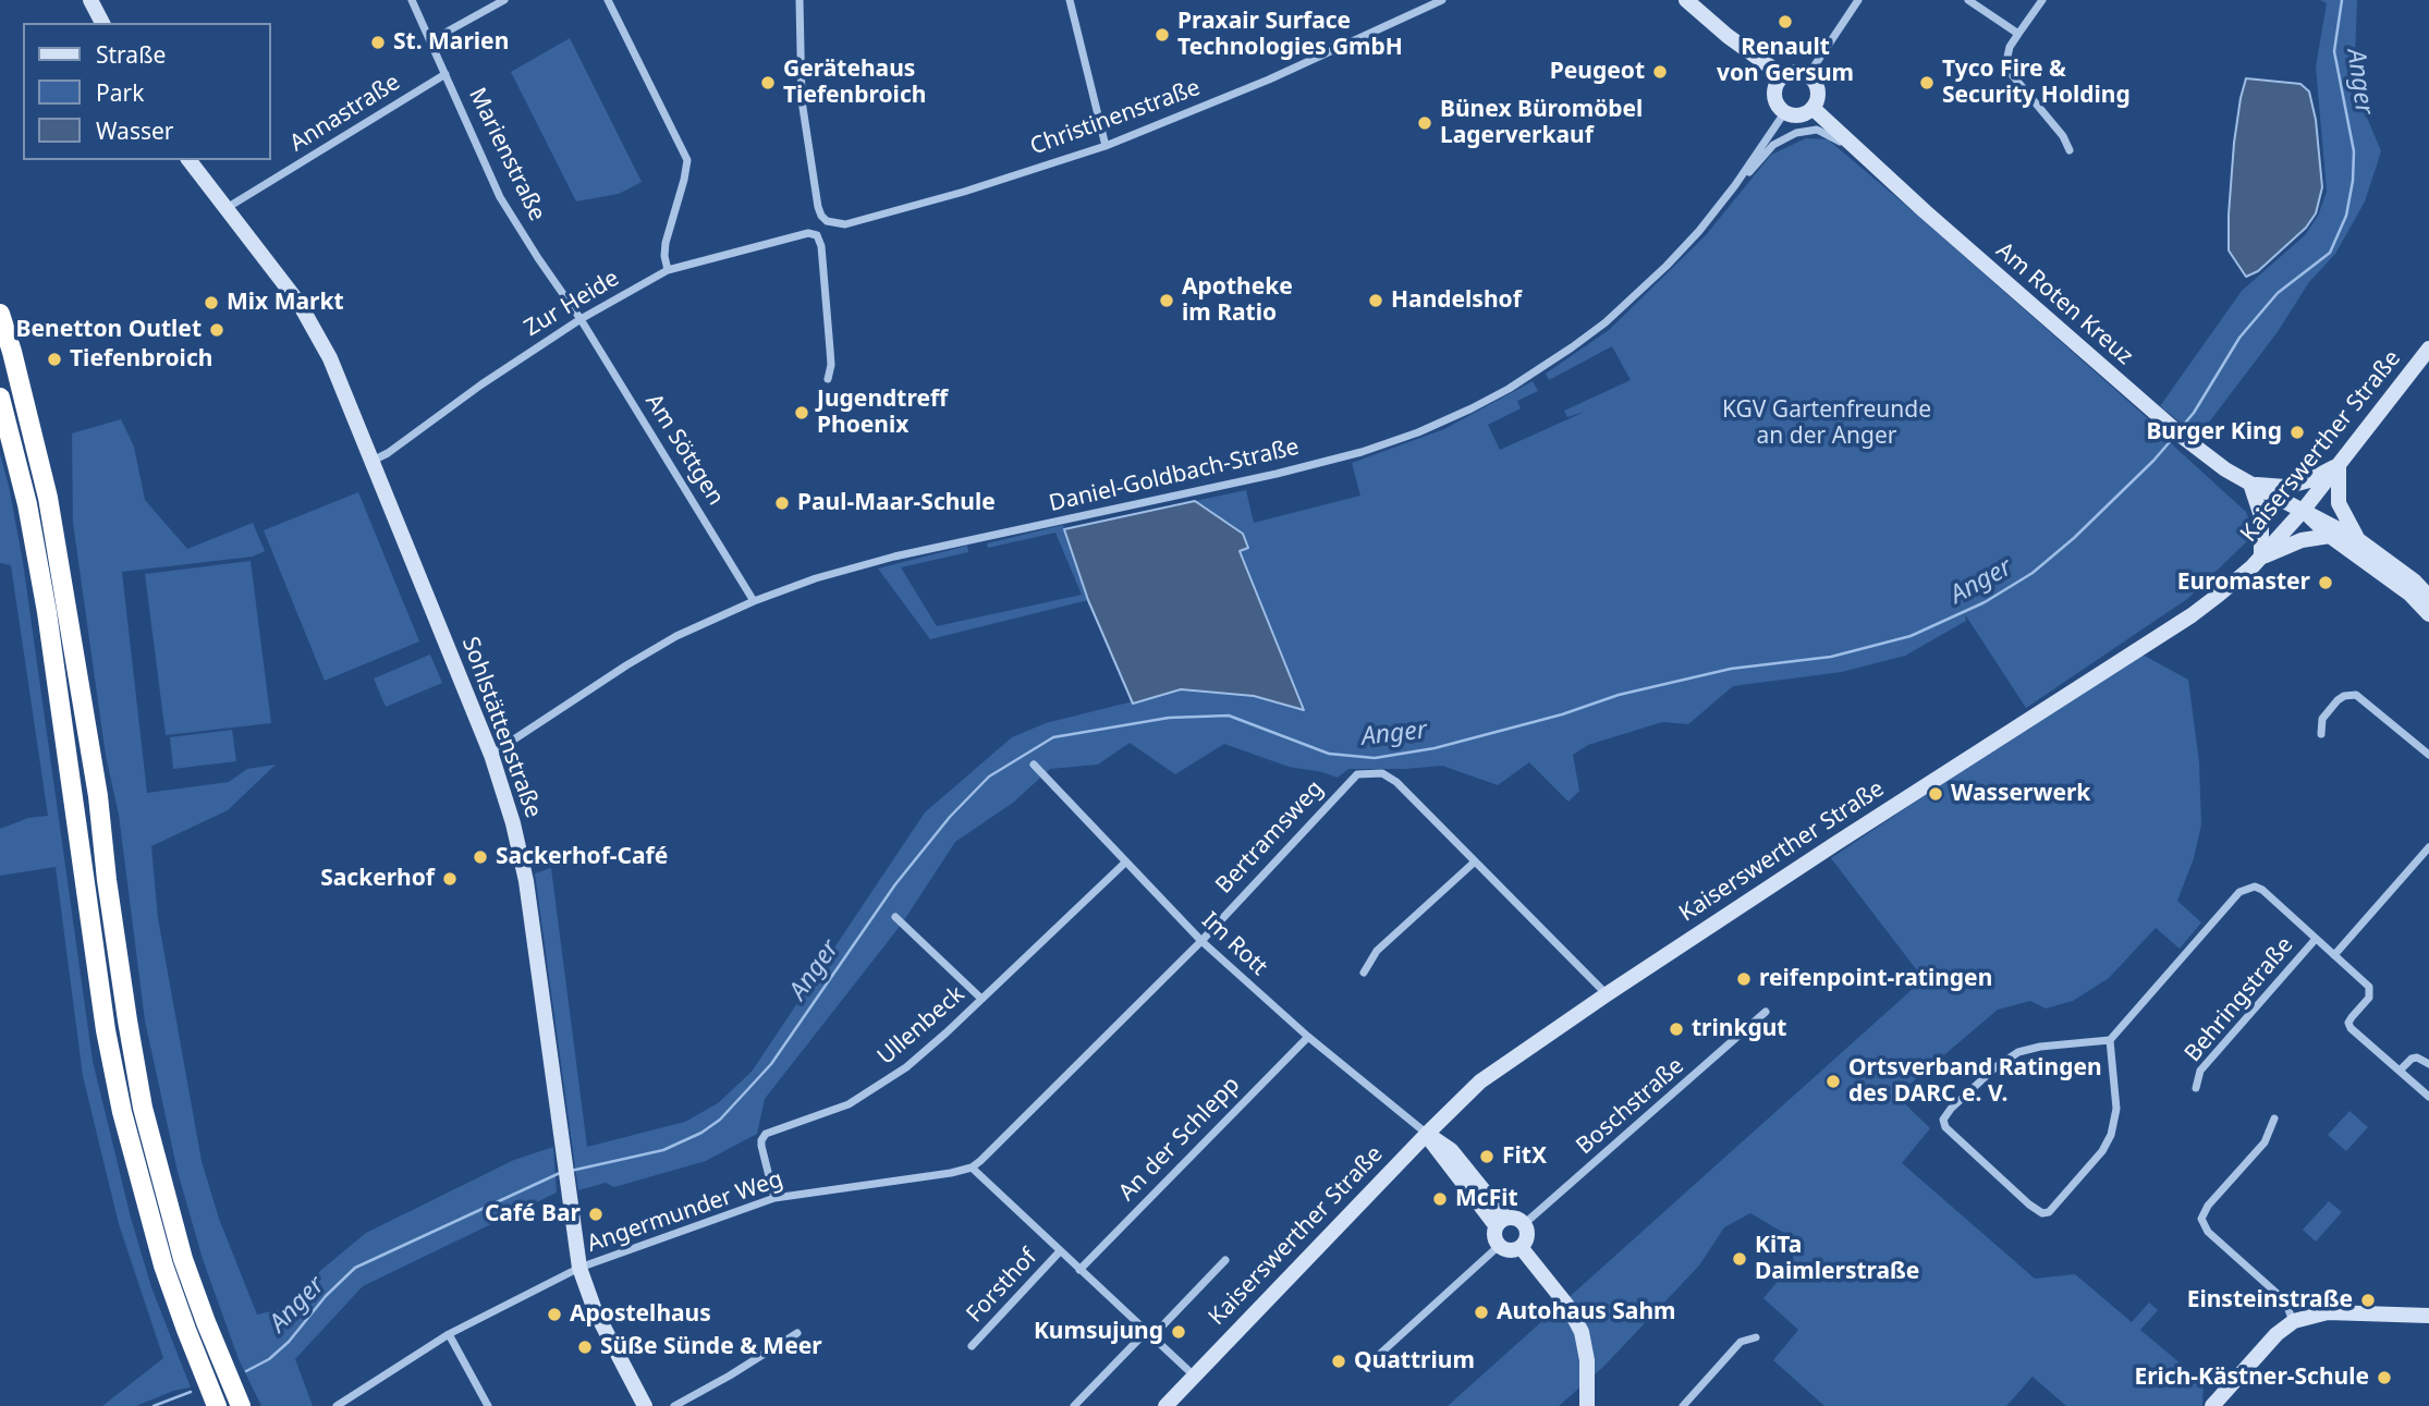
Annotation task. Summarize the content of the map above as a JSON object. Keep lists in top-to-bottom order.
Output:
{
  "streets": {
    "street": [
      "Annastraße",
      "Christinenstraße",
      "Marienstraße",
      "Zur Heide",
      "Am Roten Kreuz",
      "Kaiserswerther Straße",
      "Am Söttgen",
      "Daniel-Goldbach-Straße",
      "Sohlstättenstraße",
      "Bertramsweg",
      "Im Rott",
      "Behringstraße",
      "Ullenbeck",
      "Boschstraße",
      "An der Schlepp",
      "Angermunder Weg",
      "Forsthof"
    ]
  },
  "crossings": [
    ["Annastraße", "Marienstraße"],
    ["Annastraße", "Sohlstättenstraße"],
    ["Marienstraße", "Zur Heide"],
    ["Marienstraße", "Am Söttgen"],
    ["Zur Heide", "Am Söttgen"],
    ["Zur Heide", "Sohlstättenstraße"],
    ["Am Roten Kreuz", "Kaiserswerther Straße"],
    ["Am Roten Kreuz", "Daniel-Goldbach-Straße"],
    ["Kaiserswerther Straße", "Bertramsweg"],
    ["Kaiserswerther Straße", "Im Rott"],
    ["Am Söttgen", "Daniel-Goldbach-Straße"],
    ["Daniel-Goldbach-Straße", "Sohlstättenstraße"],
    ["Sohlstättenstraße", "Angermunder Weg"],
    ["Bertramsweg", "Im Rott"],
    ["Bertramsweg", "Angermunder Weg"],
    ["Im Rott", "Ullenbeck"],
    ["Im Rott", "An der Schlepp"],
    ["Ullenbeck", "Angermunder Weg"]
  ],
  "water": ["Anger"],
  "parks": ["KGV Gartenfreunde an der Anger"],
  "places": [
    "Renault von Gersum",
    "Praxair Surface Technologies GmbH",
    "St. Marien",
    "Peugeot",
    "Gerätehaus Tiefenbroich",
    "Tyco Fire & Security Holding",
    "Bünex Büromöbel Lagerverkauf",
    "Apotheke im Ratio",
    "Handelshof",
    "Mix Markt",
    "Benetton Outlet",
    "Tiefenbroich",
    "Jugendtreff Phoenix",
    "Burger King",
    "Paul-Maar-Schule",
    "Euromaster",
    "Wasserwerk",
    "Sackerhof-Café",
    "Sackerhof",
    "reifenpoint-ratingen",
    "trinkgut",
    "Ortsverband Ratingen des DARC e. V.",
    "FitX",
    "McFit",
    "Café Bar",
    "KiTa Daimlerstraße",
    "Einsteinstraße",
    "Autohaus Sahm",
    "Apostelhaus",
    "Kumsujung",
    "Süße Sünde & Meer",
    "Quattrium",
    "Erich-Kästner-Schule"
  ],
  "legend": ["Straße", "Park", "Wasser"]
}
